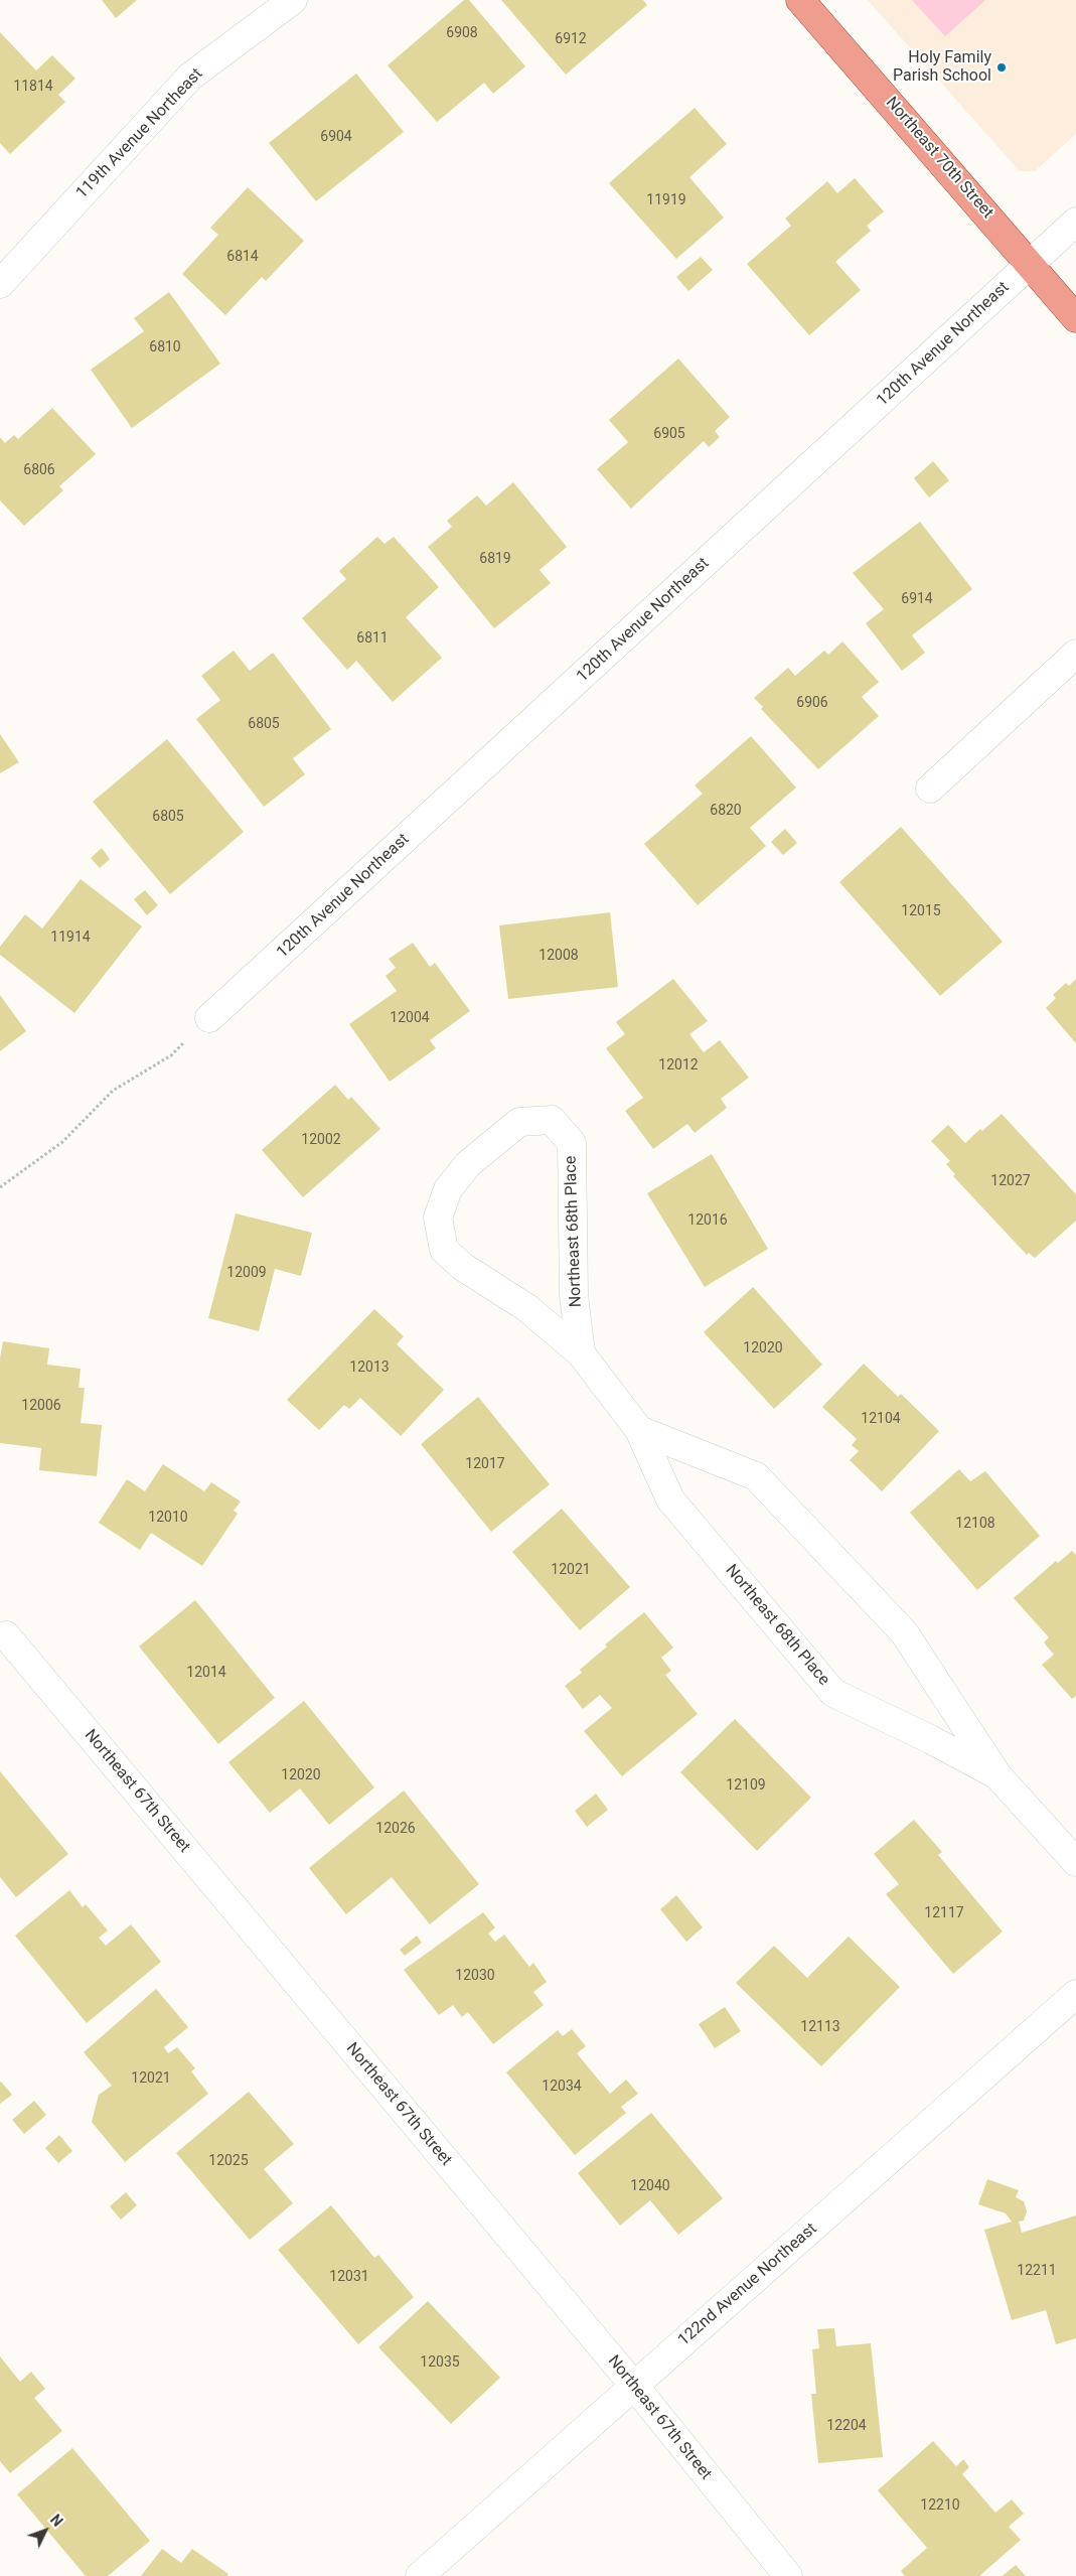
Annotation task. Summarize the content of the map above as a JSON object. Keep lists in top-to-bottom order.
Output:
{
  "streets": {
    "main road": ["Northeast 70th Street"],
    "street": [
      "119th Avenue Northeast",
      "120th Avenue Northeast",
      "Northeast 68th Place",
      "Northeast 67th Street",
      "122nd Avenue Northeast"
    ]
  },
  "crossings": [
    ["Northeast 70th Street", "120th Avenue Northeast"],
    ["Northeast 67th Street", "122nd Avenue Northeast"]
  ],
  "places": ["Holy Family Parish School"],
  "house_numbers": [
    "6908",
    "6912",
    "11814",
    "6904",
    "11919",
    "6814",
    "6810",
    "6905",
    "6806",
    "6819",
    "6914",
    "6811",
    "6906",
    "6805",
    "6820",
    "6805",
    "12015",
    "11914",
    "12008",
    "12004",
    "12012",
    "12002",
    "12027",
    "12016",
    "12009",
    "12020",
    "12013",
    "12006",
    "12104",
    "12017",
    "12010",
    "12108",
    "12021",
    "12014",
    "12020",
    "12109",
    "12026",
    "12117",
    "12030",
    "12113",
    "12021",
    "12034",
    "12025",
    "12040",
    "12211",
    "12031",
    "12035",
    "12204",
    "12210"
  ],
  "north": "top right"
}
